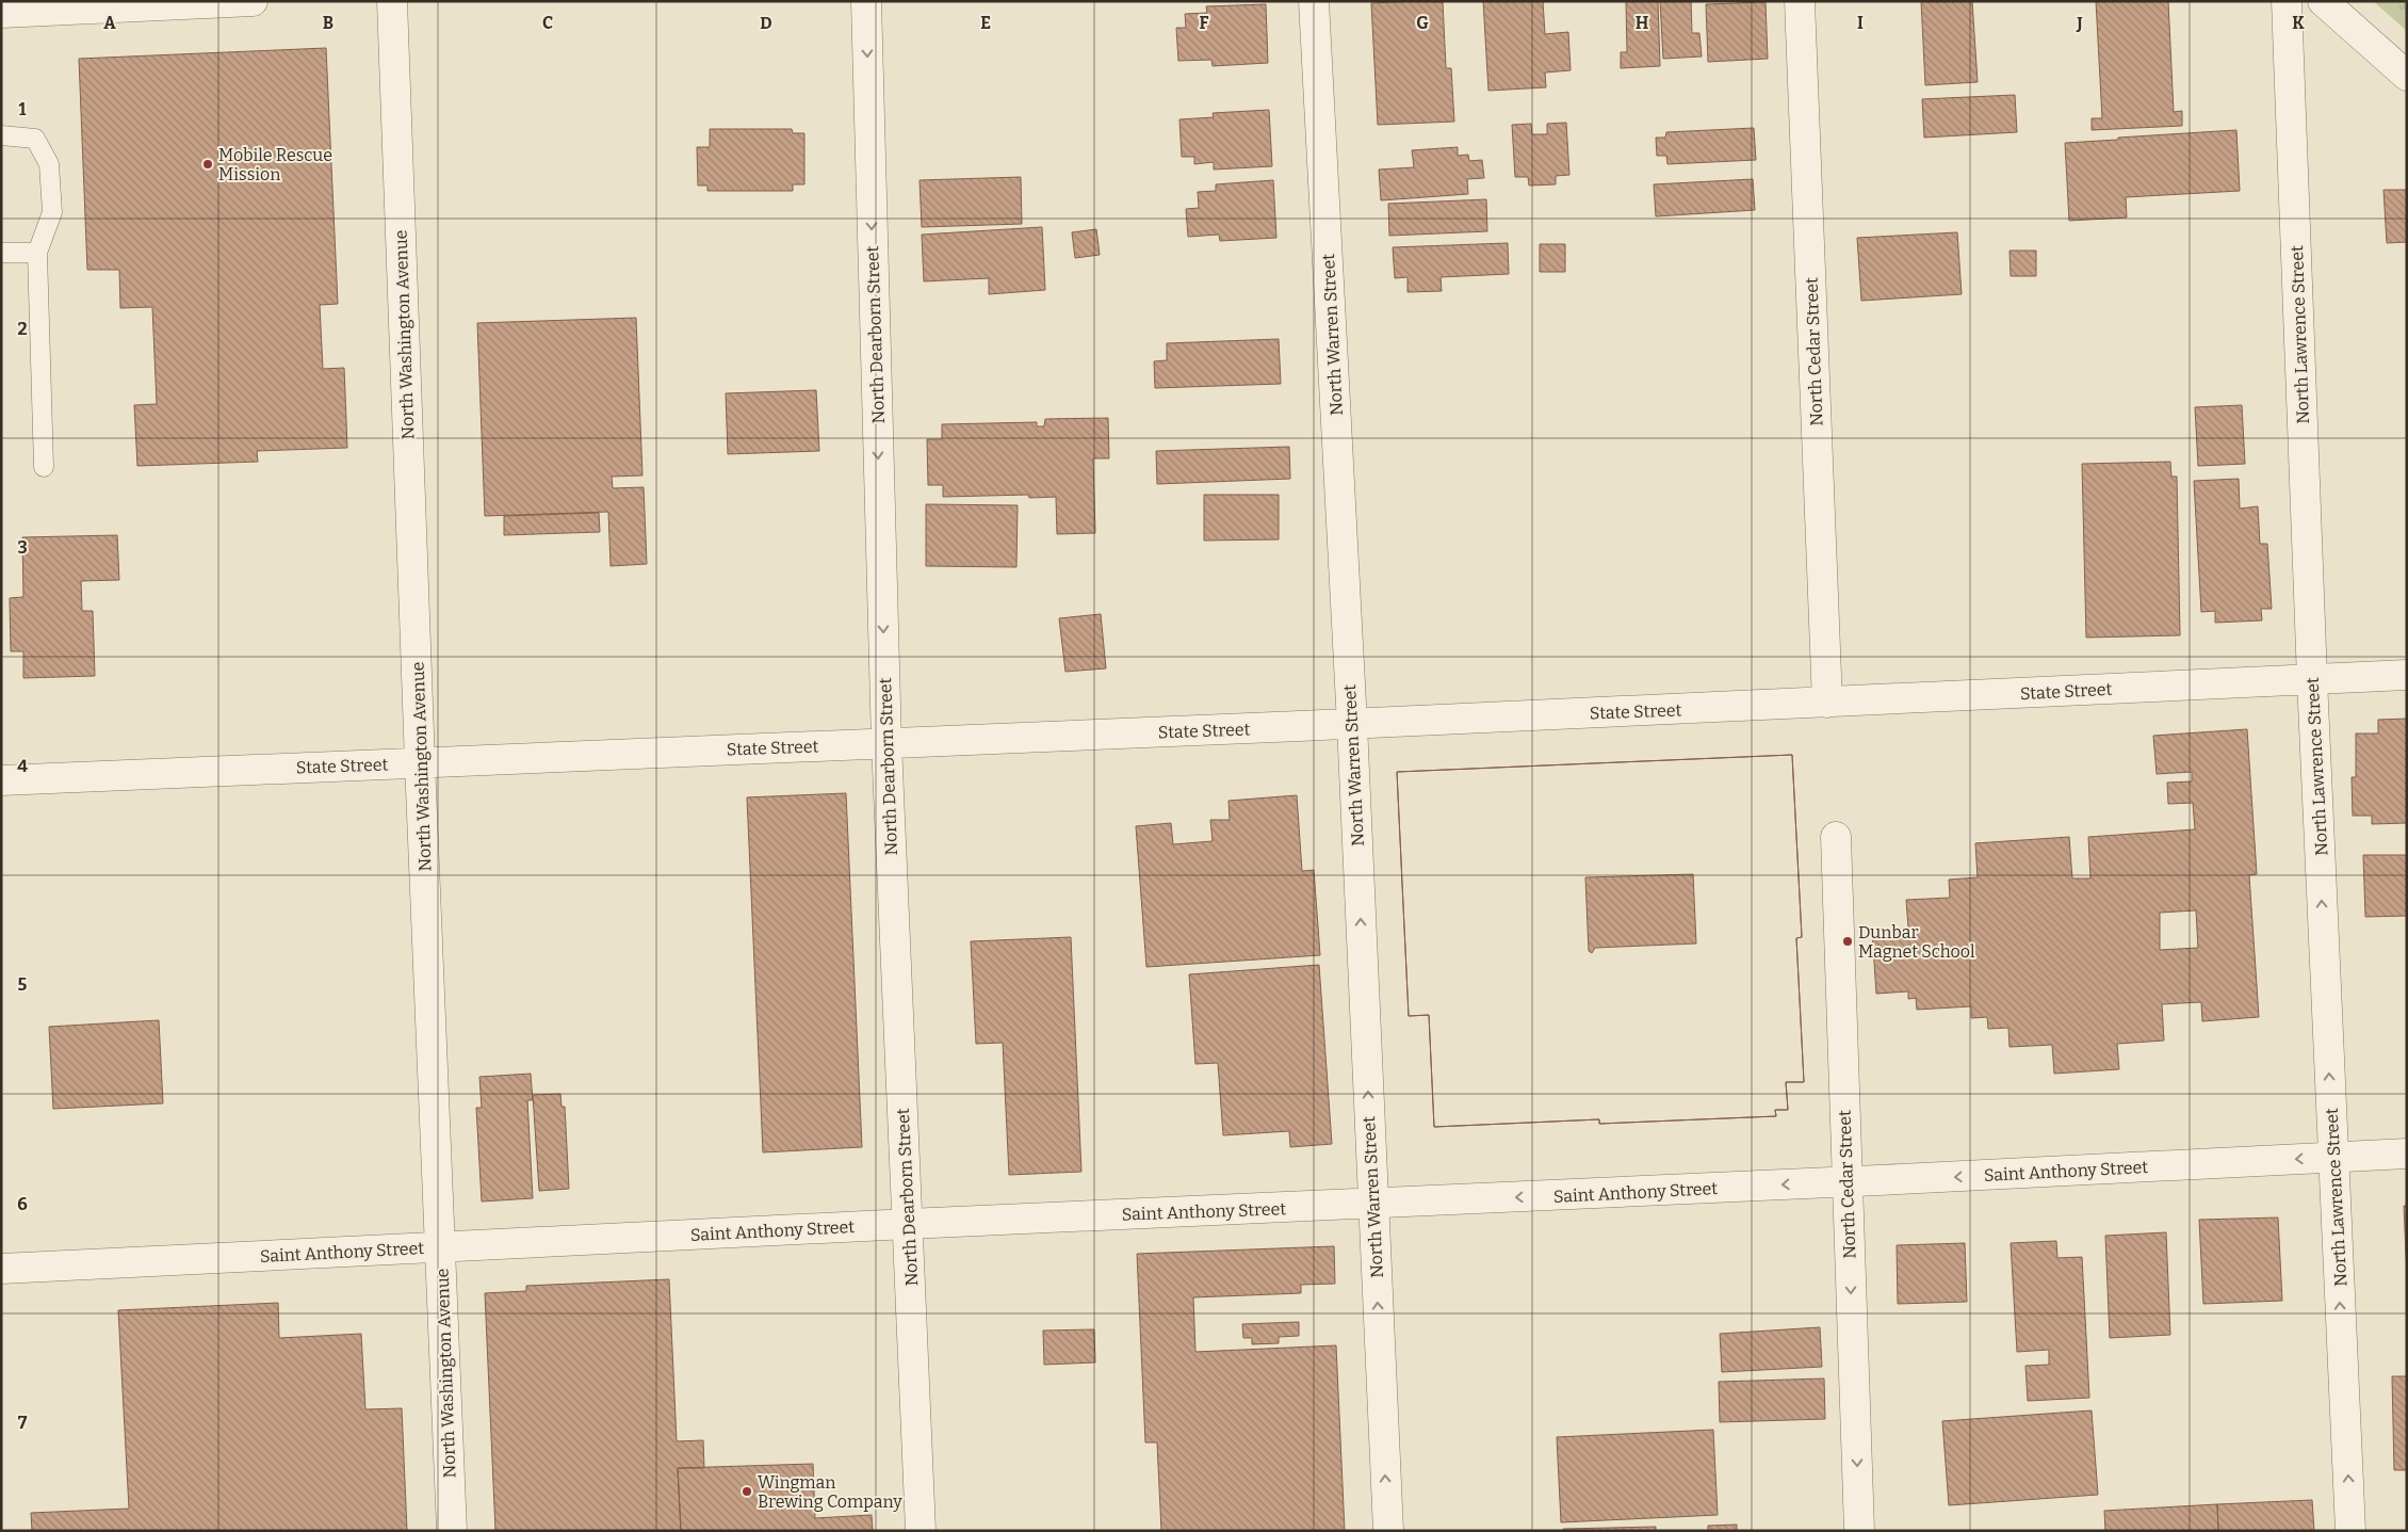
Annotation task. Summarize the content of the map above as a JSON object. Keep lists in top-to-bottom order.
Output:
{
  "streets": {
    "street": [
      "North Washington Avenue",
      "North Dearborn Street",
      "North Warren Street",
      "North Lawrence Street",
      "North Cedar Street",
      "State Street",
      "Saint Anthony Street"
    ]
  },
  "crossings": [
    ["North Washington Avenue", "State Street"],
    ["North Washington Avenue", "Saint Anthony Street"],
    ["North Dearborn Street", "State Street"],
    ["North Dearborn Street", "Saint Anthony Street"],
    ["North Warren Street", "State Street"],
    ["North Warren Street", "Saint Anthony Street"],
    ["North Lawrence Street", "State Street"],
    ["North Lawrence Street", "Saint Anthony Street"],
    ["North Cedar Street", "State Street"],
    ["North Cedar Street", "Saint Anthony Street"]
  ],
  "one_way": [
    "North Dearborn Street",
    "North Warren Street",
    "North Lawrence Street",
    "Saint Anthony Street"
  ],
  "places": ["Mobile Rescue Mission", "Dunbar Magnet School", "Wingman Brewing Company"],
  "grid": {
    "columns": [
      "A",
      "B",
      "C",
      "D",
      "E",
      "F",
      "G",
      "H",
      "I",
      "J",
      "K"
    ],
    "rows": [
      "1",
      "2",
      "3",
      "4",
      "5",
      "6",
      "7"
    ]
  }
}
